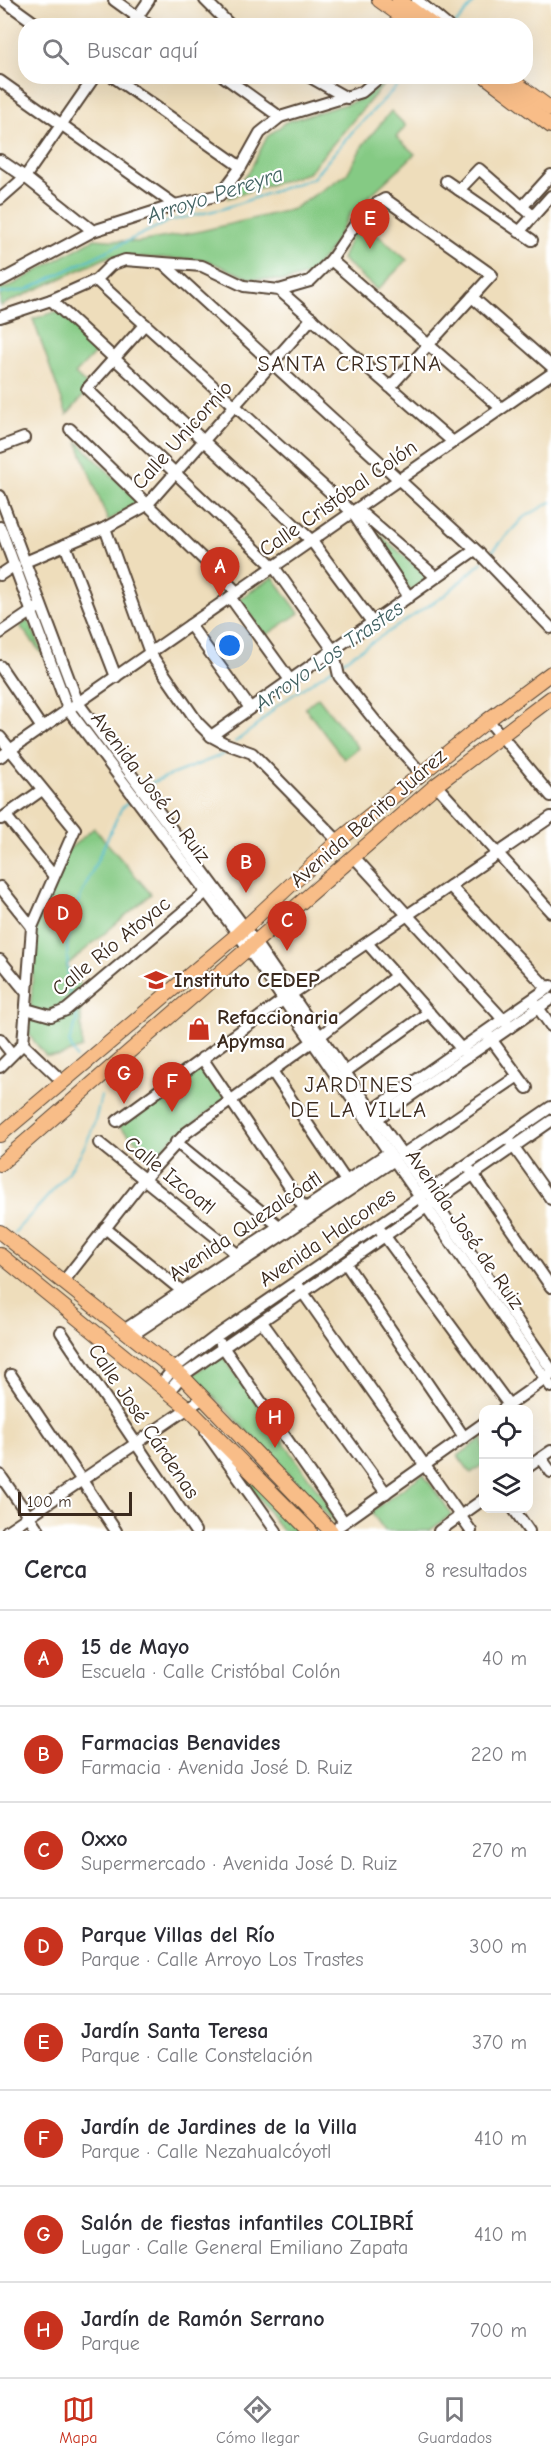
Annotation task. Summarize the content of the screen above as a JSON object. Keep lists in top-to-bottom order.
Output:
{
  "streets": {
    "main road": ["Avenida Benito Juárez"],
    "street": [
      "Calle Unicornio",
      "Calle Cristóbal Colón",
      "Avenida José D. Ruiz",
      "Calle Río Atoyac",
      "Calle Izcoatl",
      "Avenida Quezalcóatl",
      "Avenida José de Ruiz",
      "Avenida Halcones",
      "Calle José Cárdenas"
    ]
  },
  "crossings": [
    ["Calle Unicornio", "Avenida José D. Ruiz"],
    ["Calle Cristóbal Colón", "Avenida José D. Ruiz"],
    ["Avenida José D. Ruiz", "Avenida Benito Juárez"],
    ["Avenida José D. Ruiz", "Calle Río Atoyac"],
    ["Avenida José D. Ruiz", "Avenida Quezalcóatl"],
    ["Avenida José D. Ruiz", "Avenida José de Ruiz"],
    ["Calle Izcoatl", "Avenida Quezalcóatl"],
    ["Avenida Quezalcóatl", "Avenida José de Ruiz"],
    ["Avenida José de Ruiz", "Avenida Halcones"]
  ],
  "districts": ["SANTA CRISTINA", "JARDINES DE LA VILLA"],
  "water": ["Arroyo Pereyra", "Arroyo Los Trastes"],
  "places": {
    "school or university": ["Instituto CEDEP"],
    "shop": ["Refaccionaria Apymsa"]
  },
  "scale_bar": "100 m",
  "page": {
    "search": "Buscar aquí",
    "pins": [
      "E",
      "A",
      "B",
      "D",
      "C",
      "G",
      "F",
      "H"
    ],
    "scale": "100 m",
    "heading": ["Cerca", "8 resultados"],
    "list": [
      {
        "mark": "A",
        "name": "15 de Mayo",
        "note": "Escuela · Calle Cristóbal Colón",
        "value": "40 m"
      },
      {
        "mark": "B",
        "name": "Farmacias Benavides",
        "note": "Farmacia · Avenida José D. Ruiz",
        "value": "220 m"
      },
      {
        "mark": "C",
        "name": "Oxxo",
        "note": "Supermercado · Avenida José D. Ruiz",
        "value": "270 m"
      },
      {
        "mark": "D",
        "name": "Parque Villas del Río",
        "note": "Parque · Calle Arroyo Los Trastes",
        "value": "300 m"
      },
      {
        "mark": "E",
        "name": "Jardín Santa Teresa",
        "note": "Parque · Calle Constelación",
        "value": "370 m"
      },
      {
        "mark": "F",
        "name": "Jardín de Jardines de la Villa",
        "note": "Parque · Calle Nezahualcóyotl",
        "value": "410 m"
      },
      {
        "mark": "G",
        "name": "Salón de fiestas infantiles COLIBRÍ",
        "note": "Lugar · Calle General Emiliano Zapata",
        "value": "410 m"
      },
      {
        "mark": "H",
        "name": "Jardín de Ramón Serrano",
        "note": "Parque",
        "value": "700 m"
      }
    ],
    "nav": ["Mapa", "Cómo llegar", "Guardados"]
  }
}
